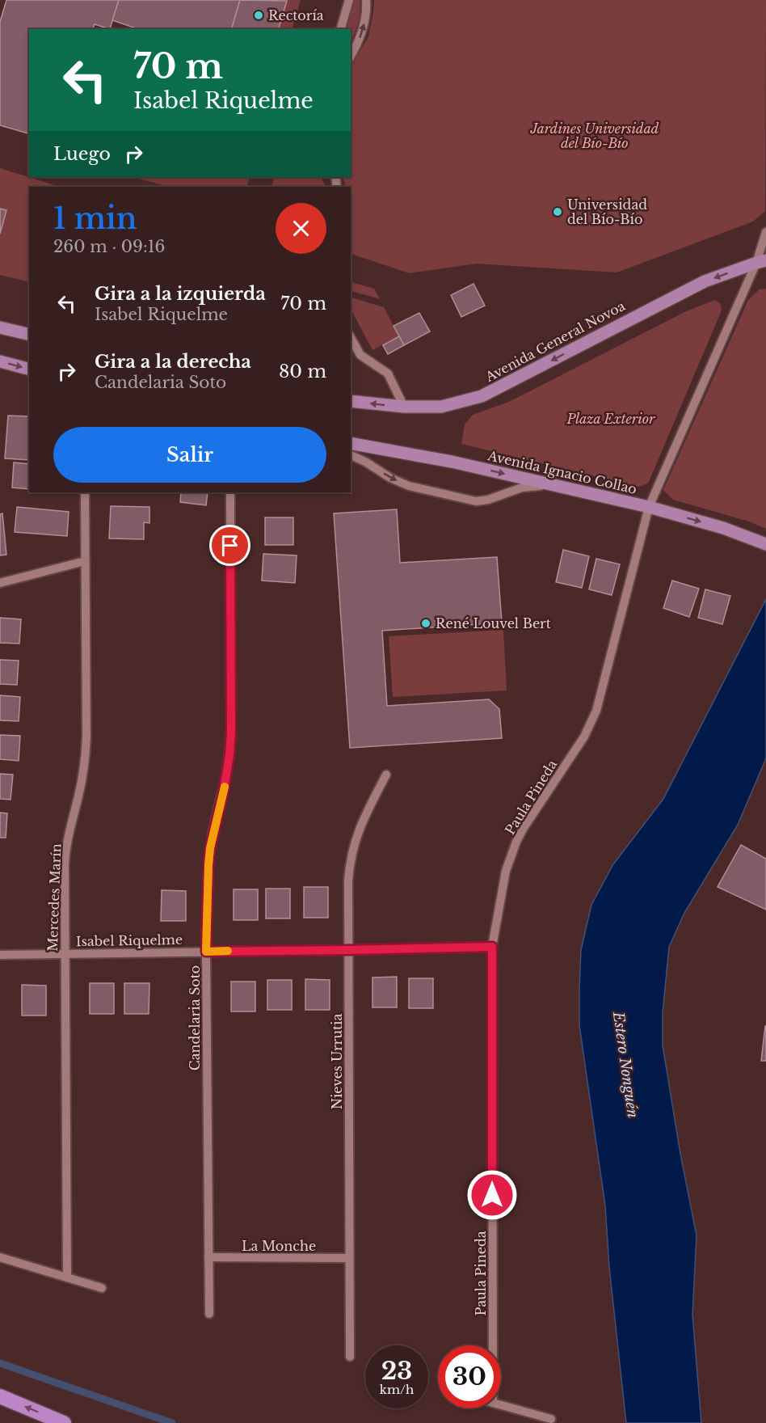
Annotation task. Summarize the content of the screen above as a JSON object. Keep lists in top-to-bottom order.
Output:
{
  "streets": {
    "main road": ["Avenida General Novoa", "Avenida Ignacio Collao"],
    "street": [
      "Paula Pineda",
      "Mercedes Marín",
      "Isabel Riquelme",
      "Candelaria Soto",
      "Nieves Urrutia",
      "La Monche"
    ]
  },
  "crossings": [
    ["Avenida Ignacio Collao", "Paula Pineda"],
    ["Paula Pineda", "Isabel Riquelme"],
    ["Mercedes Marín", "Isabel Riquelme"],
    ["Isabel Riquelme", "Candelaria Soto"],
    ["Isabel Riquelme", "Nieves Urrutia"],
    ["Candelaria Soto", "La Monche"],
    ["Nieves Urrutia", "La Monche"]
  ],
  "one_way": ["Avenida General Novoa", "Avenida Ignacio Collao"],
  "water": ["Estero Nonguén"],
  "parks": ["Jardines Universidad del Bío-Bío", "Plaza Exterior"],
  "places": ["Rectoría", "Universidad del Bío-Bío", "René Louvel Bert"],
  "page": {
    "turn": ["70 m", "Isabel Riquelme"],
    "then": "Luego",
    "heading": ["1 min", "260 m · 09:16"],
    "list": [
      {
        "name": "Gira a la izquierda",
        "note": "Isabel Riquelme",
        "value": "70 m"
      },
      {
        "name": "Gira a la derecha",
        "note": "Candelaria Soto",
        "value": "80 m"
      }
    ],
    "buttons": "Salir",
    "speed": "23 km/h",
    "limit": "30"
  }
}
